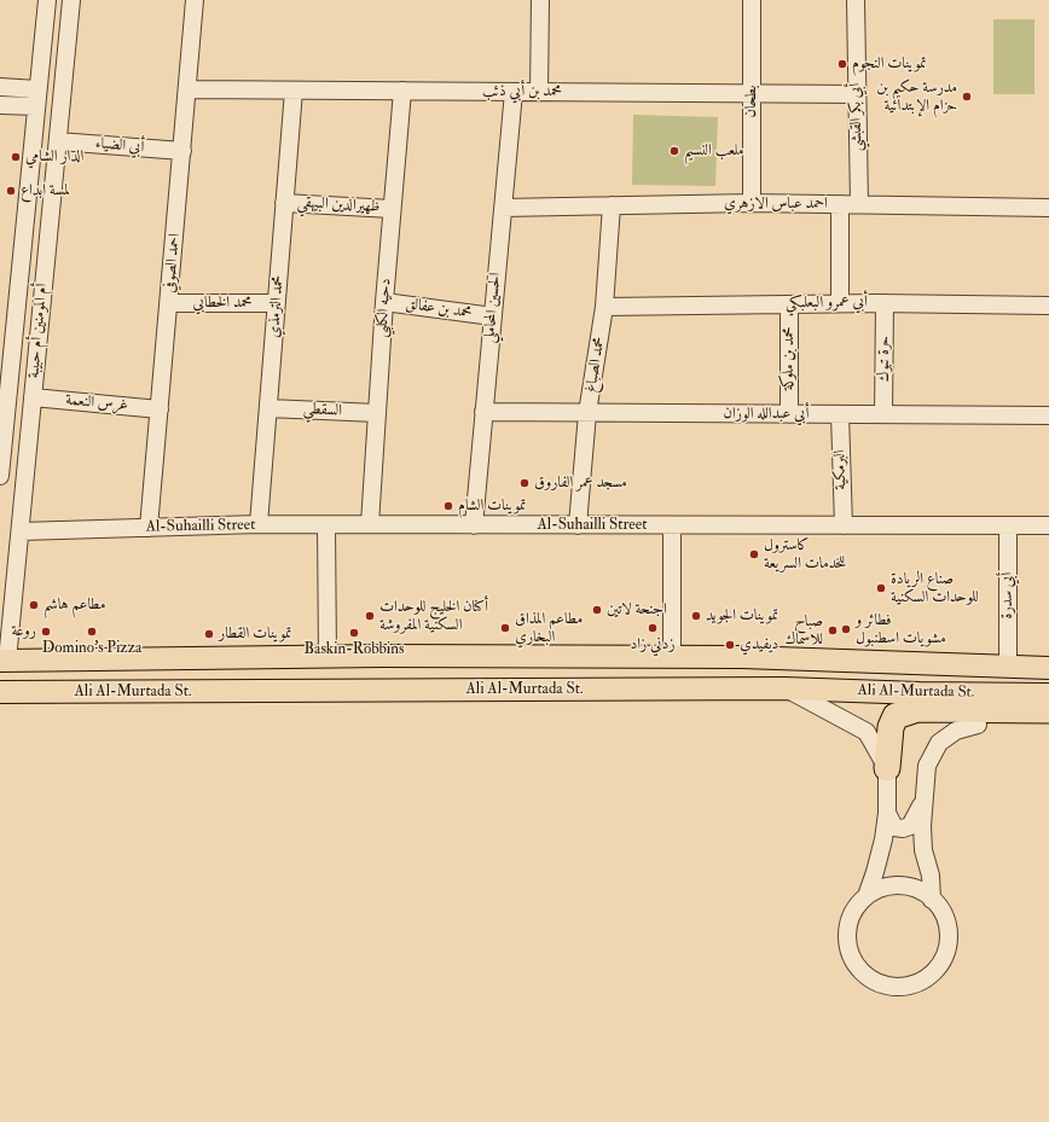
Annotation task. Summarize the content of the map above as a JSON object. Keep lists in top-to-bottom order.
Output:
{
  "streets": {
    "main road": ["Ali Al-Murtada St."],
    "street": [
      "محمد بن أبي ذئب",
      "بطحان",
      "أبي بكر القبشي",
      "أبي الضياء",
      "احمد عباس الازهري",
      "ظهيرالدين البيهقي",
      "احمد الصوفي",
      "محمد الخطابي",
      "أبي عمرو البعلبكي",
      "محمد الترمذي",
      "دحيه الكلبي",
      "الحسين المحاملي",
      "محمد بن عفالق",
      "أم المومنين أم حبيبة",
      "محمد بن ملوكة",
      "حرة تبوك",
      "محمد الصباغ",
      "غرس النعمة",
      "السقطي",
      "أبي عبدالله الوزان",
      "البرمكية",
      "Al-Suhailli Street",
      "أبي سدرة"
    ]
  },
  "crossings": [
    ["محمد بن أبي ذئب", "بطحان"],
    ["محمد بن أبي ذئب", "أبي بكر القبشي"],
    ["محمد بن أبي ذئب", "احمد الصوفي"],
    ["محمد بن أبي ذئب", "محمد الترمذي"],
    ["محمد بن أبي ذئب", "دحيه الكلبي"],
    ["محمد بن أبي ذئب", "الحسين المحاملي"],
    ["بطحان", "احمد عباس الازهري"],
    ["أبي بكر القبشي", "احمد عباس الازهري"],
    ["أبي الضياء", "احمد الصوفي"],
    ["أبي الضياء", "أم المومنين أم حبيبة"],
    ["احمد عباس الازهري", "الحسين المحاملي"],
    ["احمد عباس الازهري", "محمد الصباغ"],
    ["ظهيرالدين البيهقي", "محمد الترمذي"],
    ["ظهيرالدين البيهقي", "دحيه الكلبي"],
    ["احمد الصوفي", "محمد الخطابي"],
    ["احمد الصوفي", "غرس النعمة"],
    ["احمد الصوفي", "Al-Suhailli Street"],
    ["محمد الخطابي", "محمد الترمذي"],
    ["أبي عمرو البعلبكي", "محمد بن ملوكة"],
    ["أبي عمرو البعلبكي", "حرة تبوك"],
    ["أبي عمرو البعلبكي", "محمد الصباغ"],
    ["محمد الترمذي", "السقطي"],
    ["محمد الترمذي", "Al-Suhailli Street"],
    ["دحيه الكلبي", "محمد بن عفالق"],
    ["دحيه الكلبي", "السقطي"],
    ["دحيه الكلبي", "Al-Suhailli Street"],
    ["الحسين المحاملي", "محمد بن عفالق"],
    ["الحسين المحاملي", "أبي عبدالله الوزان"],
    ["الحسين المحاملي", "Al-Suhailli Street"],
    ["أم المومنين أم حبيبة", "غرس النعمة"],
    ["أم المومنين أم حبيبة", "Al-Suhailli Street"],
    ["أم المومنين أم حبيبة", "Ali Al-Murtada St."],
    ["محمد بن ملوكة", "أبي عبدالله الوزان"],
    ["حرة تبوك", "أبي عبدالله الوزان"],
    ["محمد الصباغ", "أبي عبدالله الوزان"],
    ["محمد الصباغ", "Al-Suhailli Street"],
    ["أبي عبدالله الوزان", "البرمكية"],
    ["البرمكية", "Al-Suhailli Street"],
    ["Al-Suhailli Street", "أبي سدرة"],
    ["أبي سدرة", "Ali Al-Murtada St."]
  ],
  "places": [
    "تموينات النجوم",
    "مدرسة حكيم بن حزام الإبتدائية",
    "ملعب النسيم",
    "الدار الشامي",
    "لمسة ابداع",
    "مسجد عمر الفاروق",
    "تموينات الشام",
    "كاسترول للخدمات السريعة",
    "صناع الريادة للوحدات السكنية",
    "مطاعم هاشم",
    "اجنحة لاتين",
    "أكنان الخليج للوحدات السكنية المفروشة",
    "تموينات الجويد",
    "مطاعم المذاق البخاري",
    "زدني زاد",
    "فطائر و مشويات اسطنبول",
    "صباح للاسماك",
    "روعة",
    "Domino's Pizza",
    "Baskin-Robbins",
    "تموينات القطار",
    "ديفيدي"
  ]
}
